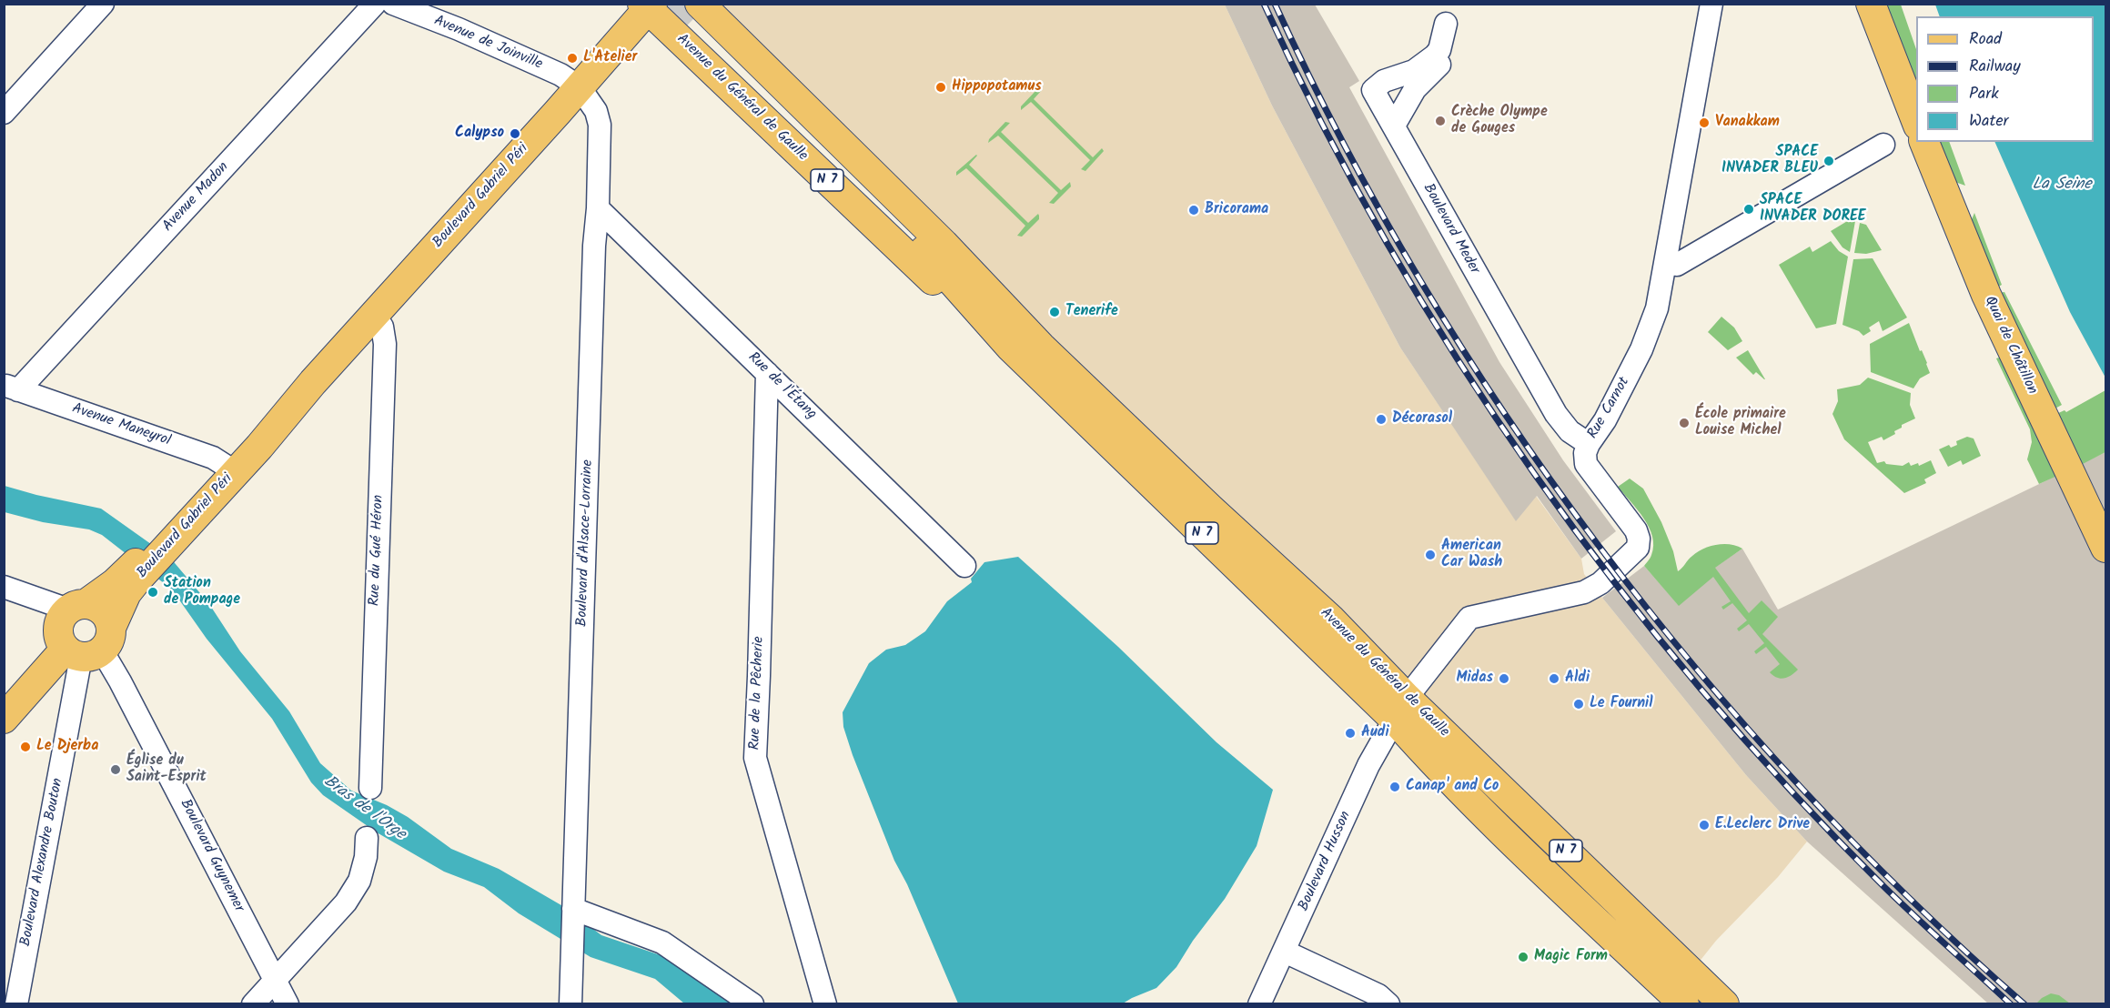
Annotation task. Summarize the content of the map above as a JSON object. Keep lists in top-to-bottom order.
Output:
{
  "streets": {
    "main road": [
      "Avenue du Général de Gaulle",
      "N 7",
      "Boulevard Gabriel Péri",
      "Quai de Châtillon"
    ],
    "street": [
      "Avenue de Joinville",
      "Avenue Madon",
      "Boulevard Meder",
      "Rue de l'Étang",
      "Rue Carnot",
      "Avenue Maneyrol",
      "Boulevard d'Alsace-Lorraine",
      "Rue du Gué Héron",
      "Rue de la Pêcherie",
      "Boulevard Guynemer",
      "Boulevard Husson",
      "Boulevard Alexandre Bouton"
    ]
  },
  "crossings": [
    ["Avenue de Joinville", "Boulevard Gabriel Péri"],
    ["Avenue de Joinville", "Boulevard d'Alsace-Lorraine"],
    ["Avenue du Général de Gaulle", "Boulevard Gabriel Péri"],
    ["Avenue du Général de Gaulle", "Rue Carnot"],
    ["Avenue du Général de Gaulle", "Boulevard Husson"],
    ["Boulevard Gabriel Péri", "Avenue Maneyrol"],
    ["Boulevard Gabriel Péri", "Boulevard d'Alsace-Lorraine"],
    ["Boulevard Gabriel Péri", "Rue du Gué Héron"],
    ["Boulevard Gabriel Péri", "Boulevard Guynemer"],
    ["Boulevard Gabriel Péri", "Boulevard Alexandre Bouton"],
    ["Avenue Madon", "Avenue Maneyrol"],
    ["Boulevard Meder", "Rue Carnot"],
    ["Rue de l'Étang", "Boulevard d'Alsace-Lorraine"],
    ["Rue de l'Étang", "Rue de la Pêcherie"],
    ["Rue Carnot", "Boulevard Husson"],
    ["Boulevard Guynemer", "Boulevard Alexandre Bouton"]
  ],
  "water": ["La Seine", "Bras de l'Orge"],
  "places": [
    "L'Atelier",
    "Hippopotamus",
    "Crèche Olympe de Gouges",
    "Vanakkam",
    "Calypso",
    "SPACE INVADER BLEU",
    "SPACE INVADER DOREE",
    "Bricorama",
    "Tenerife",
    "Décorasol",
    "École primaire Louise Michel",
    "American Car Wash",
    "Station de Pompage",
    "Midas",
    "Aldi",
    "Le Fournil",
    "Audi",
    "Le Djerba",
    "Église du Saint-Esprit",
    "Canap' and Co",
    "E.Leclerc Drive",
    "Magic Form"
  ],
  "legend": [
    "Road",
    "Railway",
    "Park",
    "Water"
  ]
}
